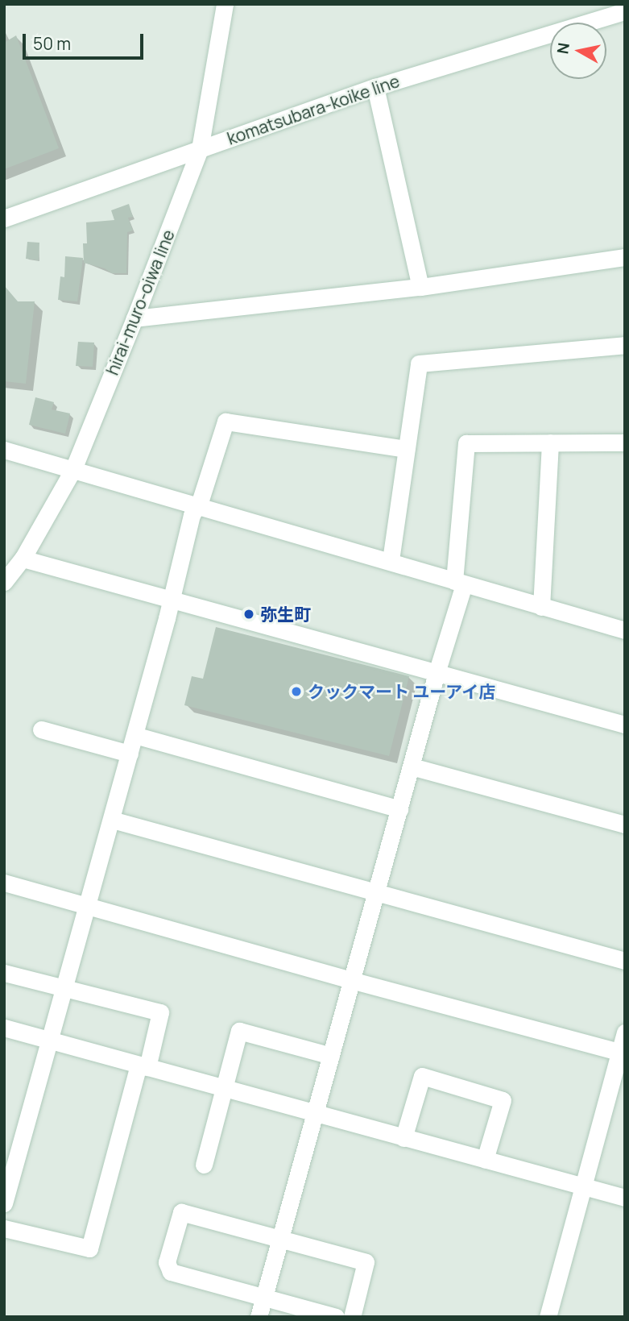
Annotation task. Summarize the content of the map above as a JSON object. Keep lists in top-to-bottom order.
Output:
{
  "streets": {
    "street": ["komatsubara-koike line", "hirai-muro-oiwa line"]
  },
  "crossings": [
    ["komatsubara-koike line", "hirai-muro-oiwa line"]
  ],
  "places": ["弥生町", "クックマート ユーアイ店"],
  "scale_bar": "50 m",
  "north": "left"
}
